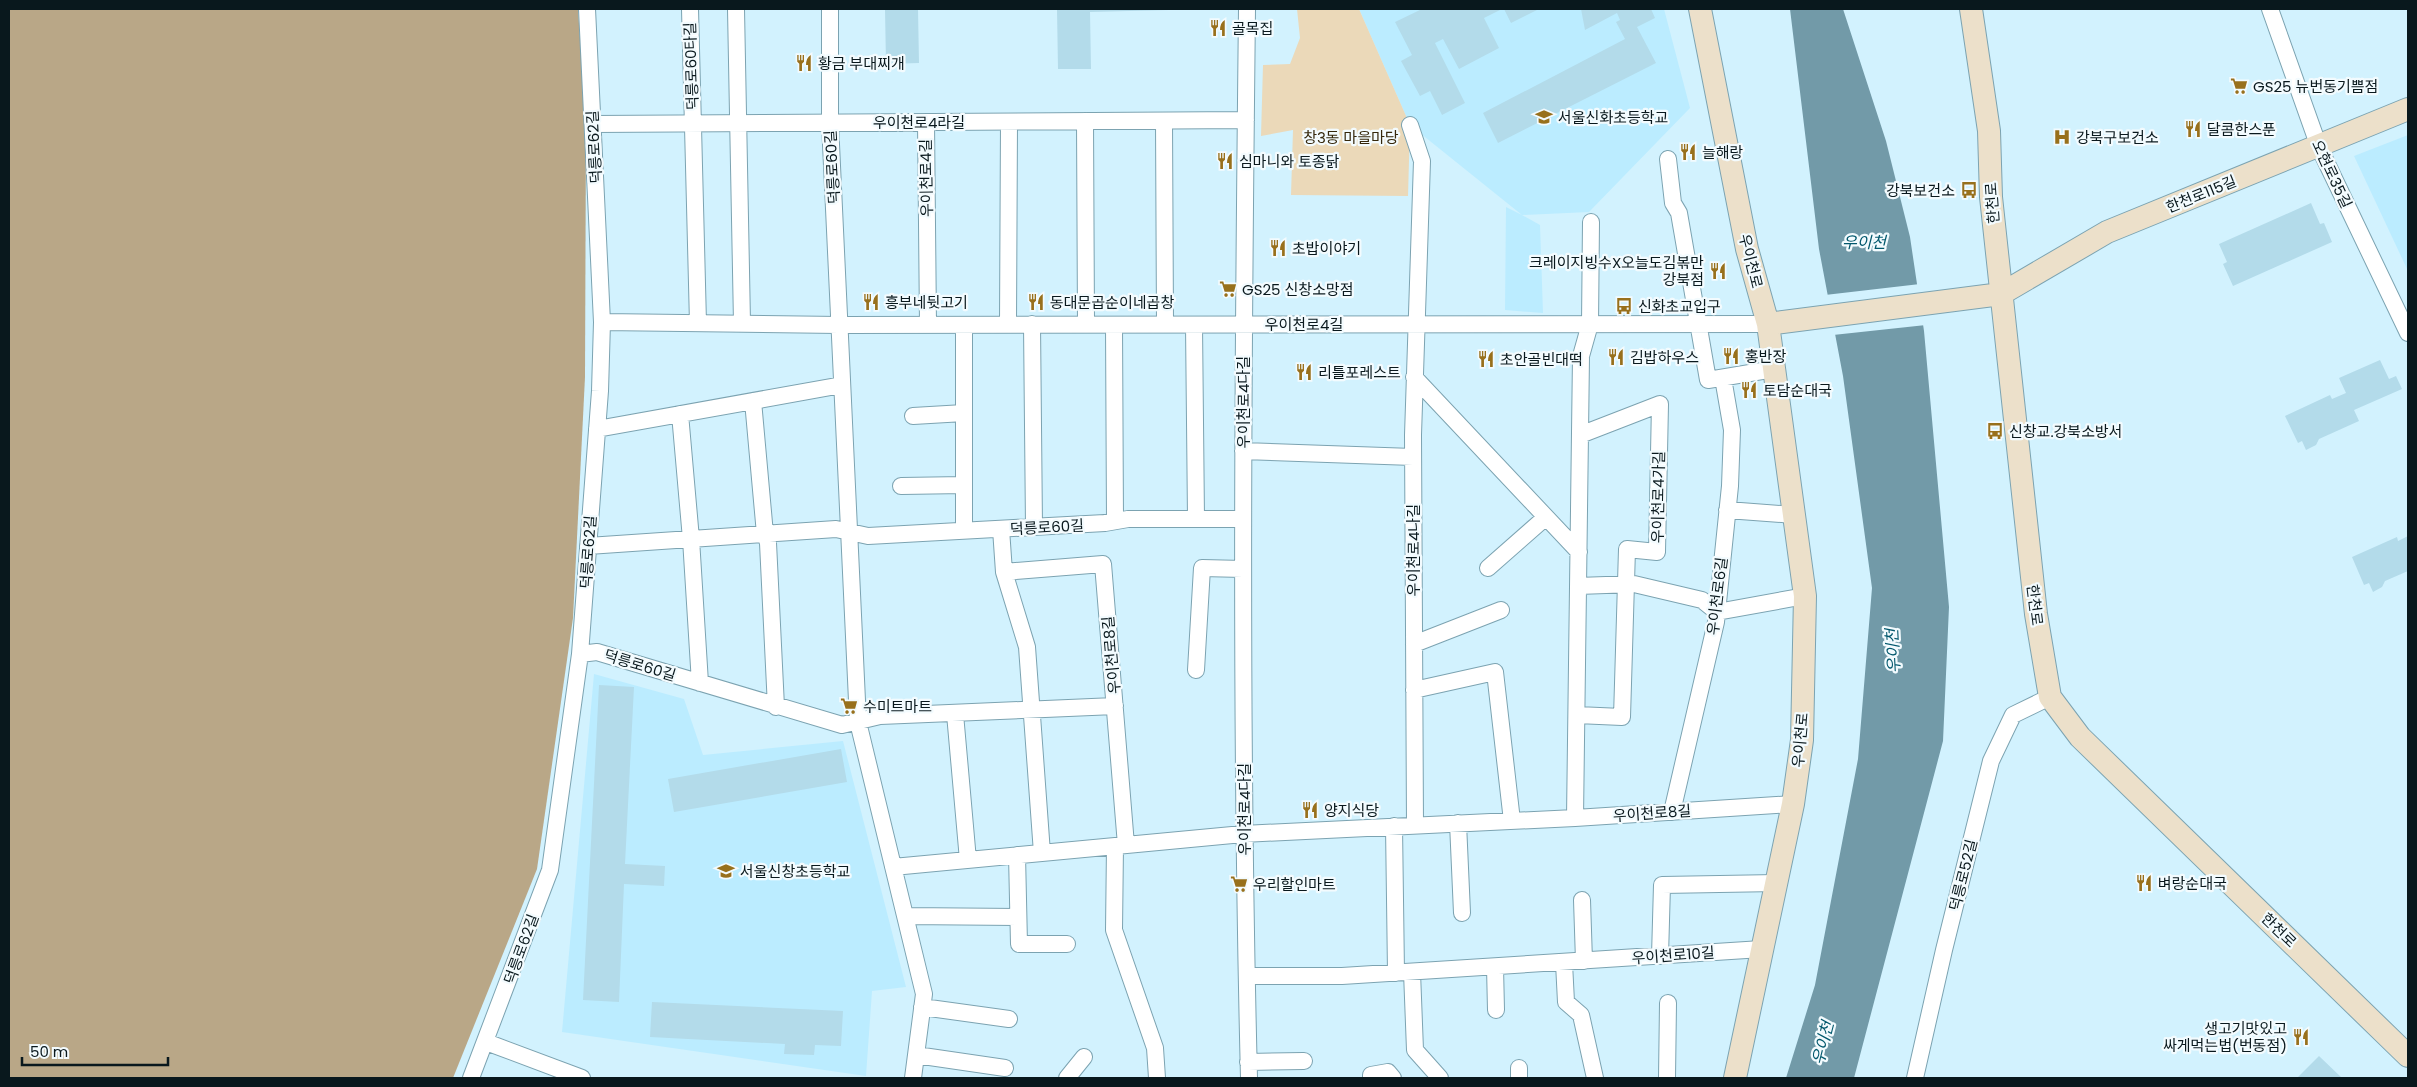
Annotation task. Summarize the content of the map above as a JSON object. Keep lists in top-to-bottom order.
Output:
{
  "streets": {
    "street": [
      "덕릉로60타길",
      "우이천로4라길",
      "덕릉로62길",
      "덕릉로60길",
      "오현로35길",
      "우이천로4길",
      "한천로115길",
      "한천로",
      "우이천로",
      "우이천로4다길",
      "우이천로4가길",
      "우이천로4나길",
      "우이천로6길",
      "우이천로8길",
      "덕릉로52길",
      "우이천로10길"
    ]
  },
  "crossings": [
    ["덕릉로60타길", "우이천로4라길"],
    ["우이천로4라길", "덕릉로62길"],
    ["우이천로4라길", "덕릉로60길"],
    ["우이천로4라길", "우이천로4길"],
    ["덕릉로62길", "덕릉로60길"],
    ["덕릉로60길", "우이천로4길"],
    ["덕릉로60길", "우이천로4다길"],
    ["덕릉로60길", "우이천로8길"],
    ["오현로35길", "한천로115길"],
    ["우이천로4길", "우이천로"],
    ["우이천로4길", "우이천로4다길"],
    ["우이천로4길", "우이천로4나길"],
    ["한천로115길", "한천로"],
    ["한천로", "덕릉로52길"],
    ["우이천로", "우이천로8길"],
    ["우이천로", "우이천로10길"],
    ["우이천로4다길", "우이천로8길"],
    ["우이천로4다길", "우이천로10길"],
    ["우이천로4나길", "우이천로8길"],
    ["우이천로6길", "우이천로8길"]
  ],
  "water": ["우이천"],
  "parks": ["창3동 마을마당"],
  "places": {
    "restaurant": [
      "골목집",
      "황금 부대찌개",
      "달콤한스푼",
      "늘해랑",
      "심마니와 토종닭",
      "초밥이야기",
      "크레이지빙수X오늘도김볶만 강북점",
      "흥부네뒷고기",
      "동대문곱순이네곱창",
      "홍반장",
      "김밥하우스",
      "초안골빈대떡",
      "리틀포레스트",
      "토담순대국",
      "양지식당",
      "벼랑순대국",
      "생고기맛있고 싸게먹는법(번동점)"
    ],
    "supermarket": [
      "GS25 뉴번동기쁨점",
      "GS25 신창소망점",
      "수미트마트",
      "우리할인마트"
    ],
    "school or university": ["서울신화초등학교", "서울신창초등학교"],
    "hospital": ["강북구보건소"],
    "bus stop": ["강북보건소", "신화초교입구", "신창교.강북소방서"]
  },
  "scale_bar": "50 m"
}
